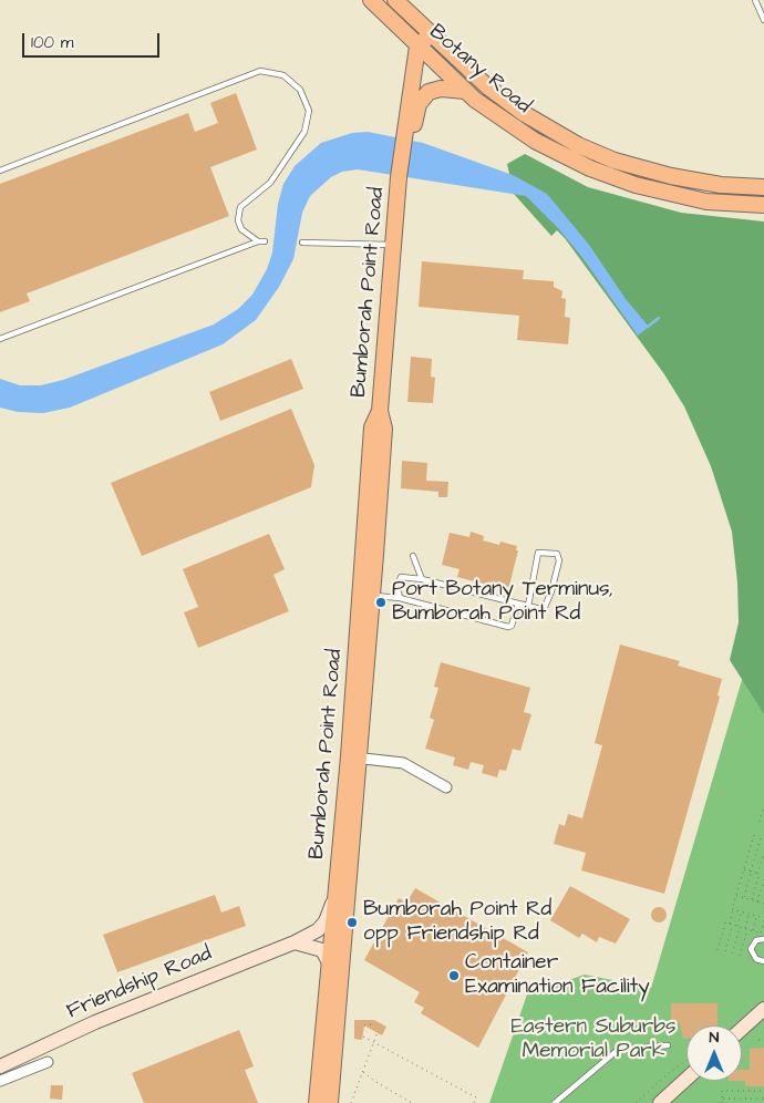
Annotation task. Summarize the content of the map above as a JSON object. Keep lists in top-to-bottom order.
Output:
{
  "streets": {
    "main road": ["Botany Road", "Bumborah Point Road"],
    "street": ["Friendship Road"]
  },
  "crossings": [
    ["Botany Road", "Bumborah Point Road"],
    ["Bumborah Point Road", "Friendship Road"]
  ],
  "parks": ["Eastern Suburbs Memorial Park"],
  "places": ["Port Botany Terminus, Bumborah Point Rd", "Bumborah Point Rd opp Friendship Rd", "Container Examination Facility"],
  "scale_bar": "100 m",
  "north": "top"
}
